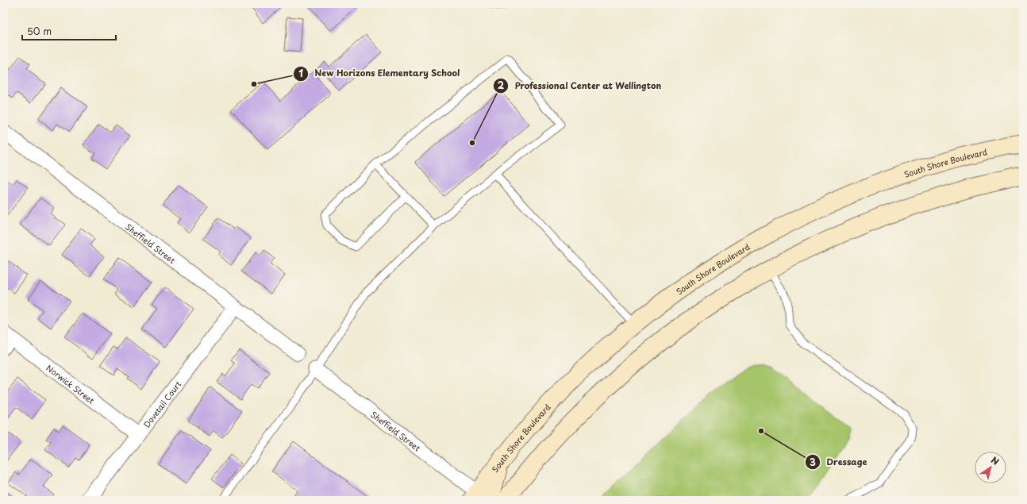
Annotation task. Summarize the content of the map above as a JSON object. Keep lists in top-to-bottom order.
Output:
{
  "streets": {
    "street": [
      "South Shore Boulevard",
      "Sheffield Street",
      "Norwick Street",
      "Dovetail Court"
    ]
  },
  "crossings": [
    ["South Shore Boulevard", "Sheffield Street"],
    ["Sheffield Street", "Dovetail Court"],
    ["Norwick Street", "Dovetail Court"]
  ],
  "places": ["New Horizons Elementary School", "Professional Center at Wellington", "Dressage"],
  "scale_bar": "50 m",
  "north": "top right"
}
